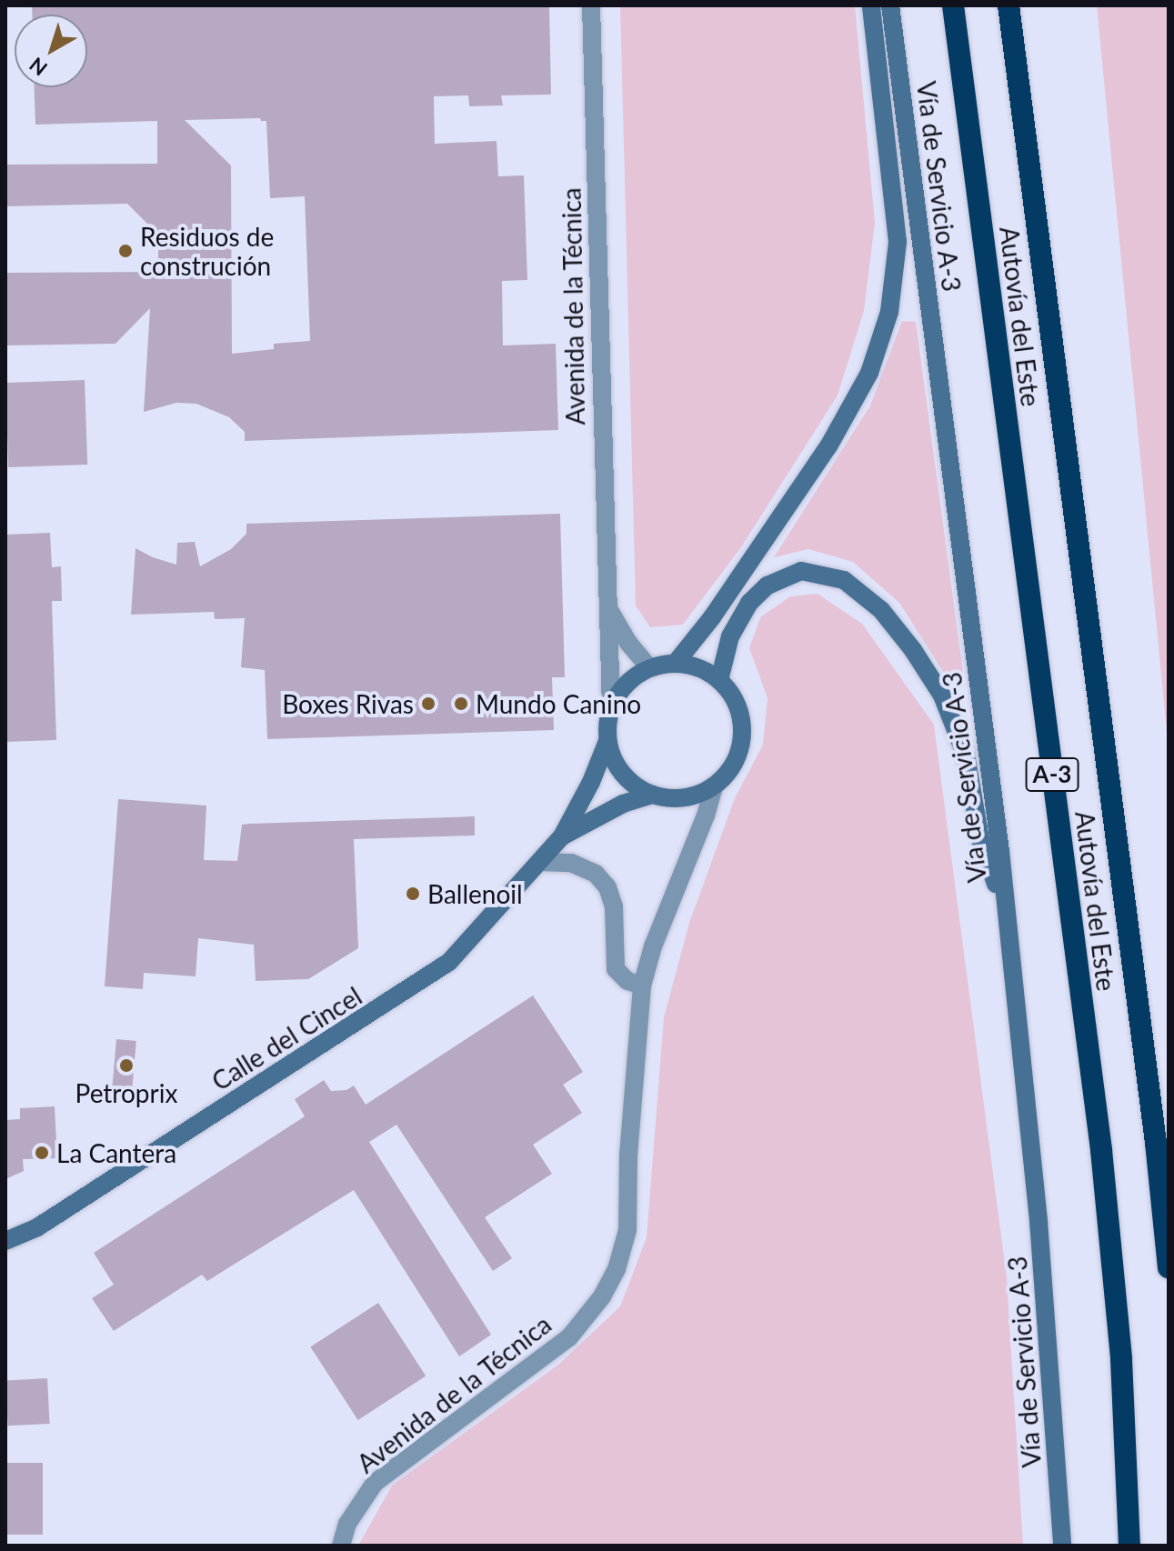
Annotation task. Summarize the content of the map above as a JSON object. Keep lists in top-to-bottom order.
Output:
{
  "streets": {
    "highway": ["Autovía del Este", "A-3"],
    "main road": ["Vía de Servicio A-3", "Calle del Cincel"],
    "street": ["Avenida de la Técnica"]
  },
  "places": [
    "Residuos de construción",
    "Boxes Rivas",
    "Mundo Canino",
    "Ballenoil",
    "Petroprix",
    "La Cantera"
  ],
  "north": "bottom left"
}
